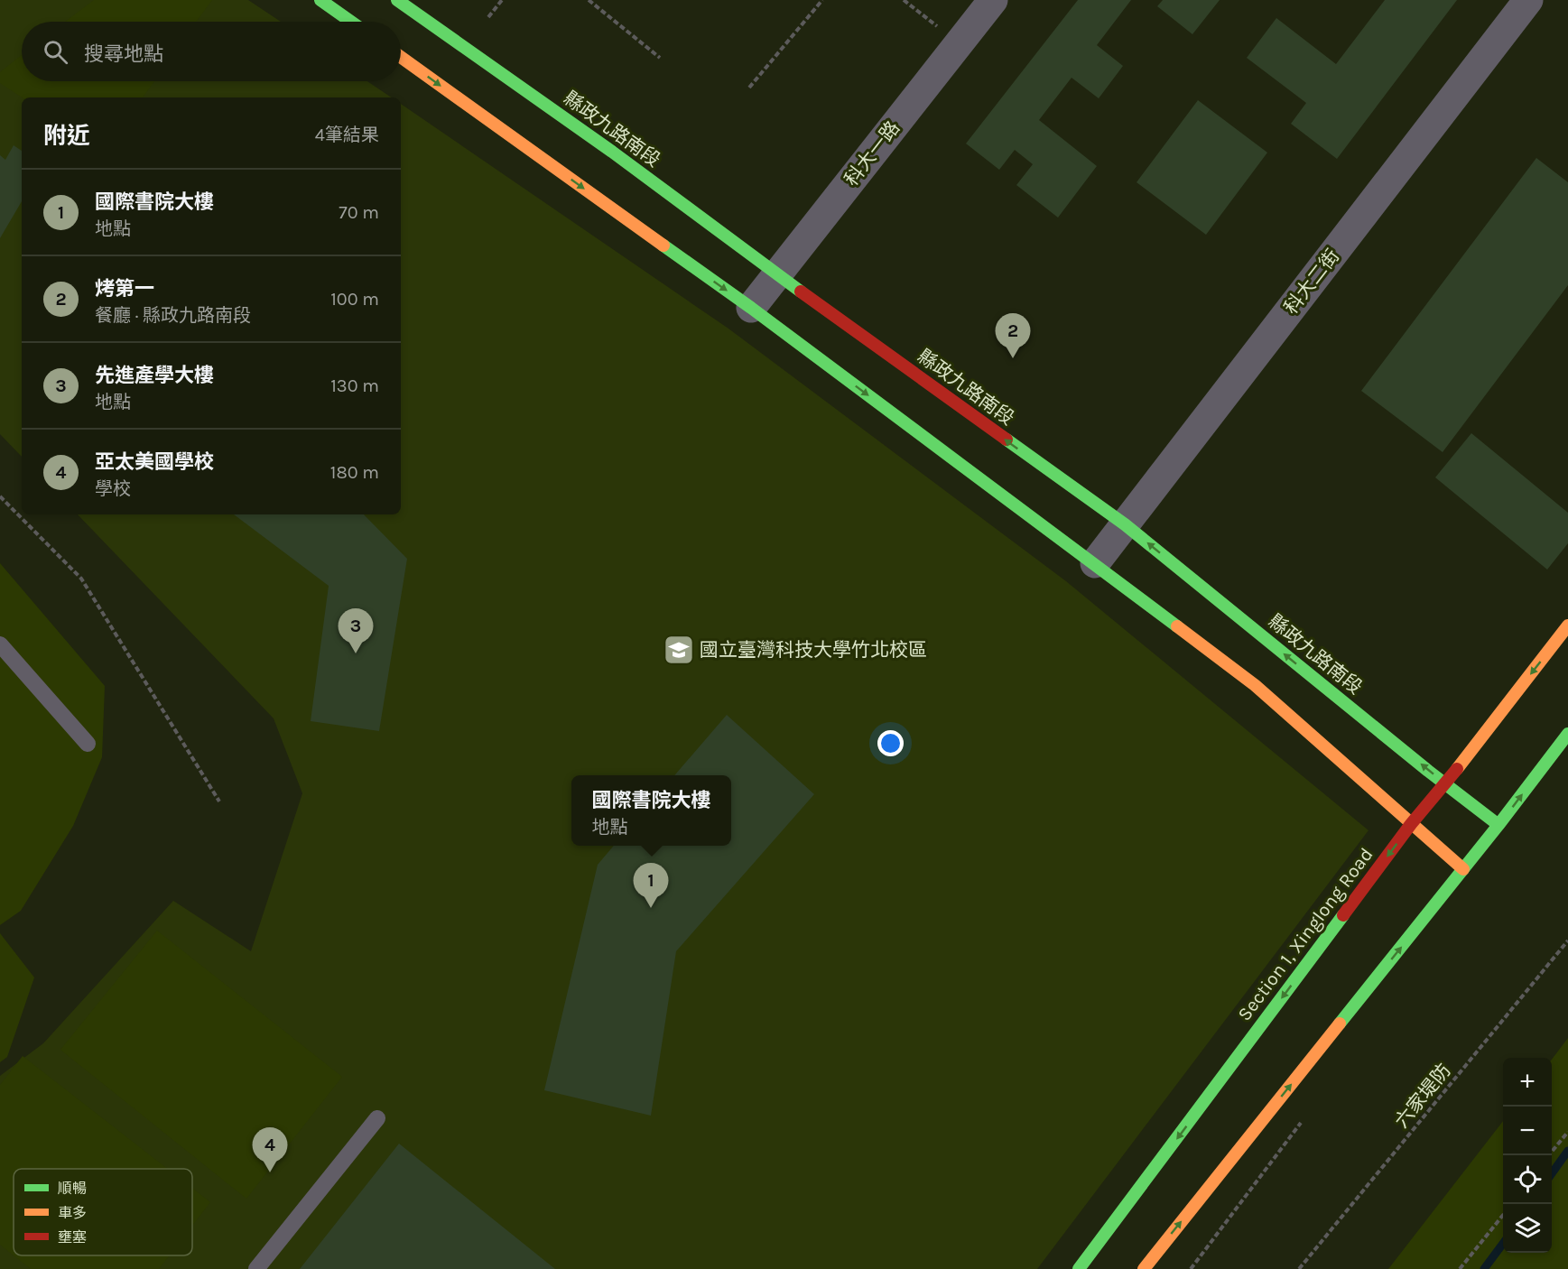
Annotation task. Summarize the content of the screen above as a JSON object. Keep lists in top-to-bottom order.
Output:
{
  "streets": {
    "street": [
      "縣政九路南段",
      "科大一路",
      "科大二街",
      "Section 1, Xinglong Road"
    ],
    "path": ["六家堤防"]
  },
  "crossings": [
    ["縣政九路南段", "科大一路"],
    ["縣政九路南段", "科大二街"],
    ["縣政九路南段", "Section 1, Xinglong Road"]
  ],
  "places": {
    "school or university": ["國立臺灣科技大學竹北校區"]
  },
  "legend": ["順暢", "車多", "壅塞"],
  "page": {
    "search": "搜尋地點",
    "heading": ["附近", "4筆結果"],
    "list": [
      {
        "mark": "1",
        "name": "國際書院大樓",
        "note": "地點",
        "value": "70 m"
      },
      {
        "mark": "2",
        "name": "烤第一",
        "note": "餐廳 · 縣政九路南段",
        "value": "100 m"
      },
      {
        "mark": "3",
        "name": "先進產學大樓",
        "note": "地點",
        "value": "130 m"
      },
      {
        "mark": "4",
        "name": "亞太美國學校",
        "note": "學校",
        "value": "180 m"
      }
    ],
    "pins": [
      "2",
      "3",
      "1",
      "4"
    ],
    "popup": ["國際書院大樓", "地點"],
    "map_buttons": ["+", "−"]
  }
}
